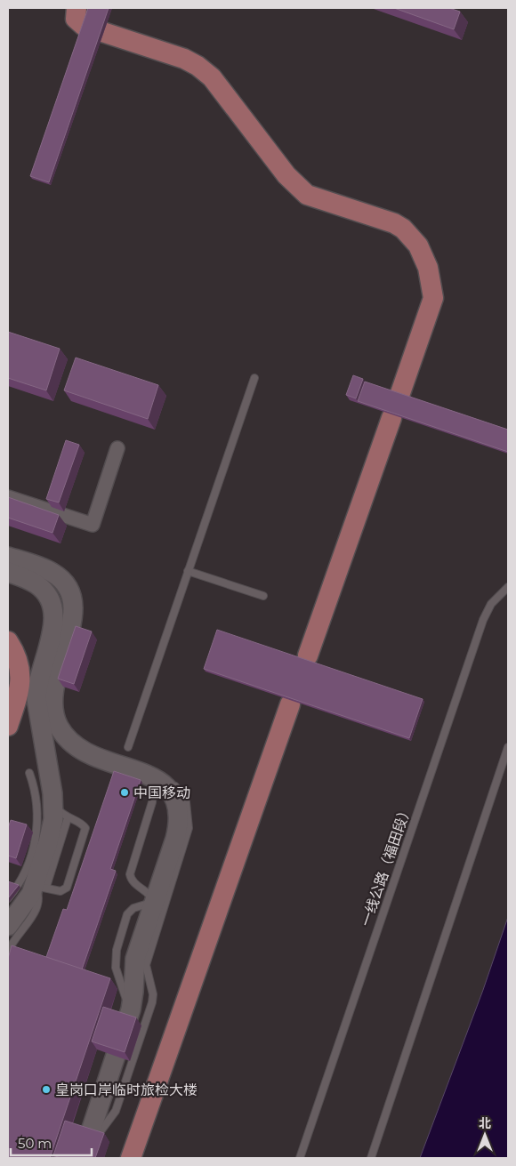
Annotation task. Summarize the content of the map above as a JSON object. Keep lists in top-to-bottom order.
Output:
{
  "streets": {
    "lane": ["一线公路（福田段）"]
  },
  "places": ["中国移动", "皇岗口岸临时旅检大楼"],
  "scale_bar": "50 m",
  "north": "top"
}
